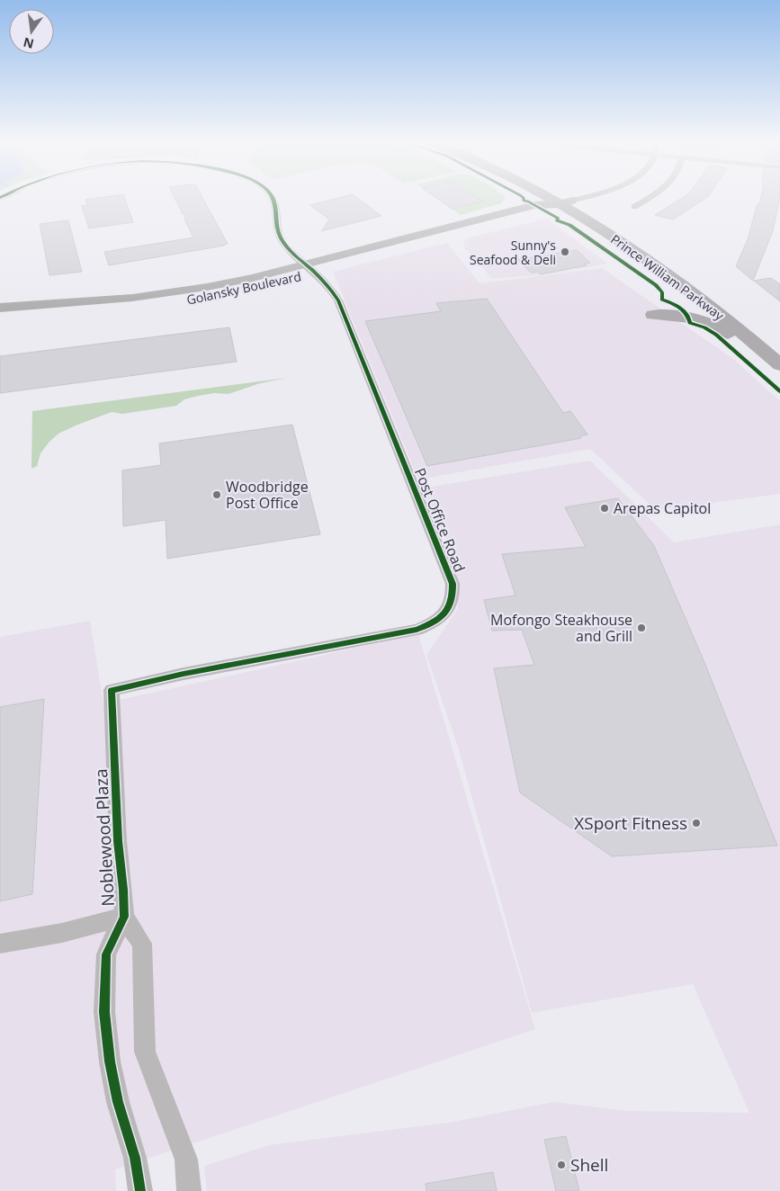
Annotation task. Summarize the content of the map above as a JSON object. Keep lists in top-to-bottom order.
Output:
{
  "streets": {
    "highway": ["Prince William Parkway"],
    "street": ["Golansky Boulevard", "Post Office Road", "Noblewood Plaza"]
  },
  "crossings": [
    ["Prince William Parkway", "Golansky Boulevard"],
    ["Golansky Boulevard", "Post Office Road"],
    ["Post Office Road", "Noblewood Plaza"]
  ],
  "places": [
    "Sunny's Seafood & Deli",
    "Woodbridge Post Office",
    "Arepas Capitol",
    "Mofongo Steakhouse and Grill",
    "XSport Fitness",
    "Shell"
  ],
  "north": "bottom"
}
